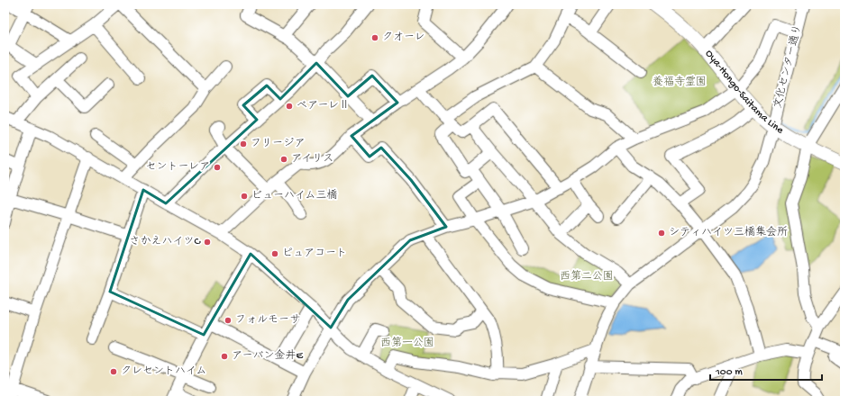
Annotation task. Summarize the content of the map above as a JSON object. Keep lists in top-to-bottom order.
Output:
{
  "streets": {
    "main road": ["Oya-Hongo-Saitama Line"],
    "street": ["文化センター通り"]
  },
  "crossings": [
    ["文化センター通り", "Oya-Hongo-Saitama Line"]
  ],
  "parks": ["養福寺霊園", "西第二公園", "西第一公園"],
  "places": [
    "クオーレ",
    "ベアーレⅡ",
    "フリージア",
    "アイリス",
    "セントーレア",
    "ビューハイム三橋",
    "シティハイツ三橋集会所",
    "さかえハイツC",
    "ピュアコート",
    "フォルモーサ",
    "アーバン金井E",
    "クレセントハイム"
  ],
  "scale_bar": "100 m"
}
